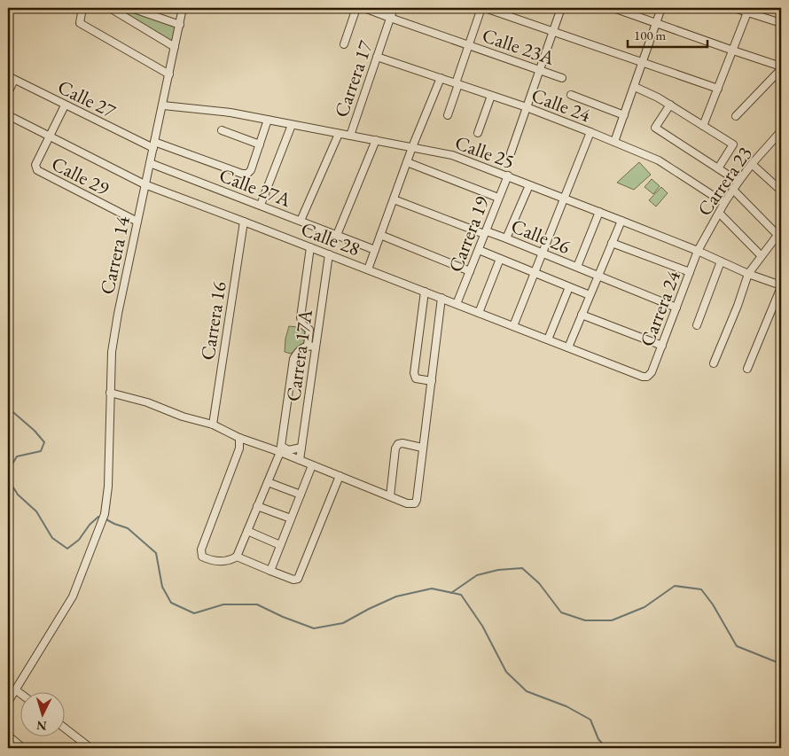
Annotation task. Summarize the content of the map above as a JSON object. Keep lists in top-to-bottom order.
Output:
{
  "streets": {
    "street": [
      "Calle 23A",
      "Carrera 17",
      "Calle 27",
      "Calle 24",
      "Calle 25",
      "Calle 29",
      "Carrera 23",
      "Calle 27A",
      "Carrera 19",
      "Calle 26",
      "Calle 28",
      "Carrera 14",
      "Carrera 24",
      "Carrera 16",
      "Carrera 17A"
    ]
  },
  "crossings": [
    ["Calle 23A", "Carrera 17"],
    ["Carrera 17", "Calle 24"],
    ["Carrera 17", "Calle 25"],
    ["Calle 27", "Carrera 14"],
    ["Calle 24", "Carrera 23"],
    ["Calle 25", "Carrera 23"],
    ["Calle 25", "Carrera 19"],
    ["Calle 25", "Carrera 14"],
    ["Calle 25", "Carrera 24"],
    ["Calle 29", "Calle 28"],
    ["Calle 29", "Carrera 14"],
    ["Carrera 23", "Carrera 24"],
    ["Calle 27A", "Carrera 14"],
    ["Carrera 19", "Calle 26"],
    ["Carrera 19", "Calle 28"],
    ["Calle 26", "Carrera 24"],
    ["Calle 28", "Carrera 14"],
    ["Calle 28", "Carrera 24"],
    ["Calle 28", "Carrera 16"],
    ["Calle 28", "Carrera 17A"]
  ],
  "scale_bar": "100 m",
  "north": "bottom"
}
